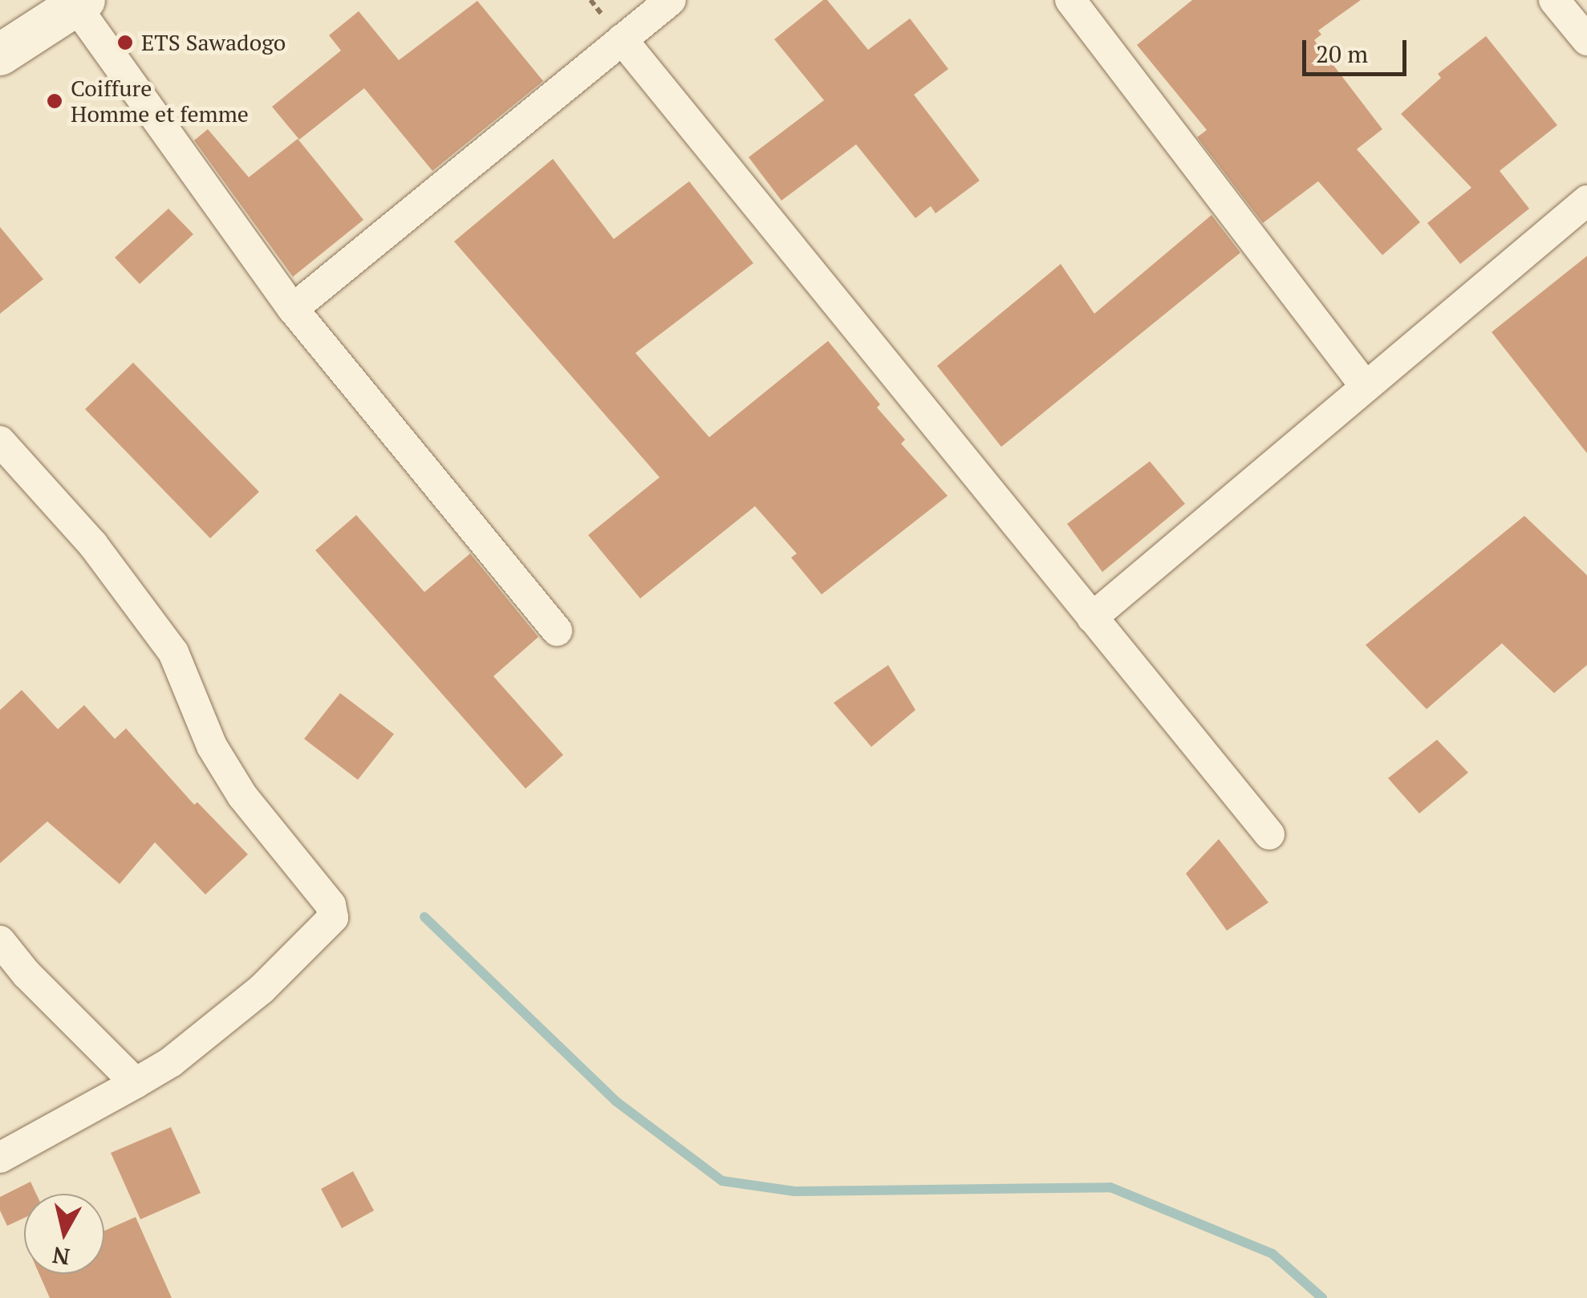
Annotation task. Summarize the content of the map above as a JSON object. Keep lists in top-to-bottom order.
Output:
{
  "places": ["ETS Sawadogo", "Coiffure Homme et femme"],
  "scale_bar": "20 m",
  "north": "bottom"
}
